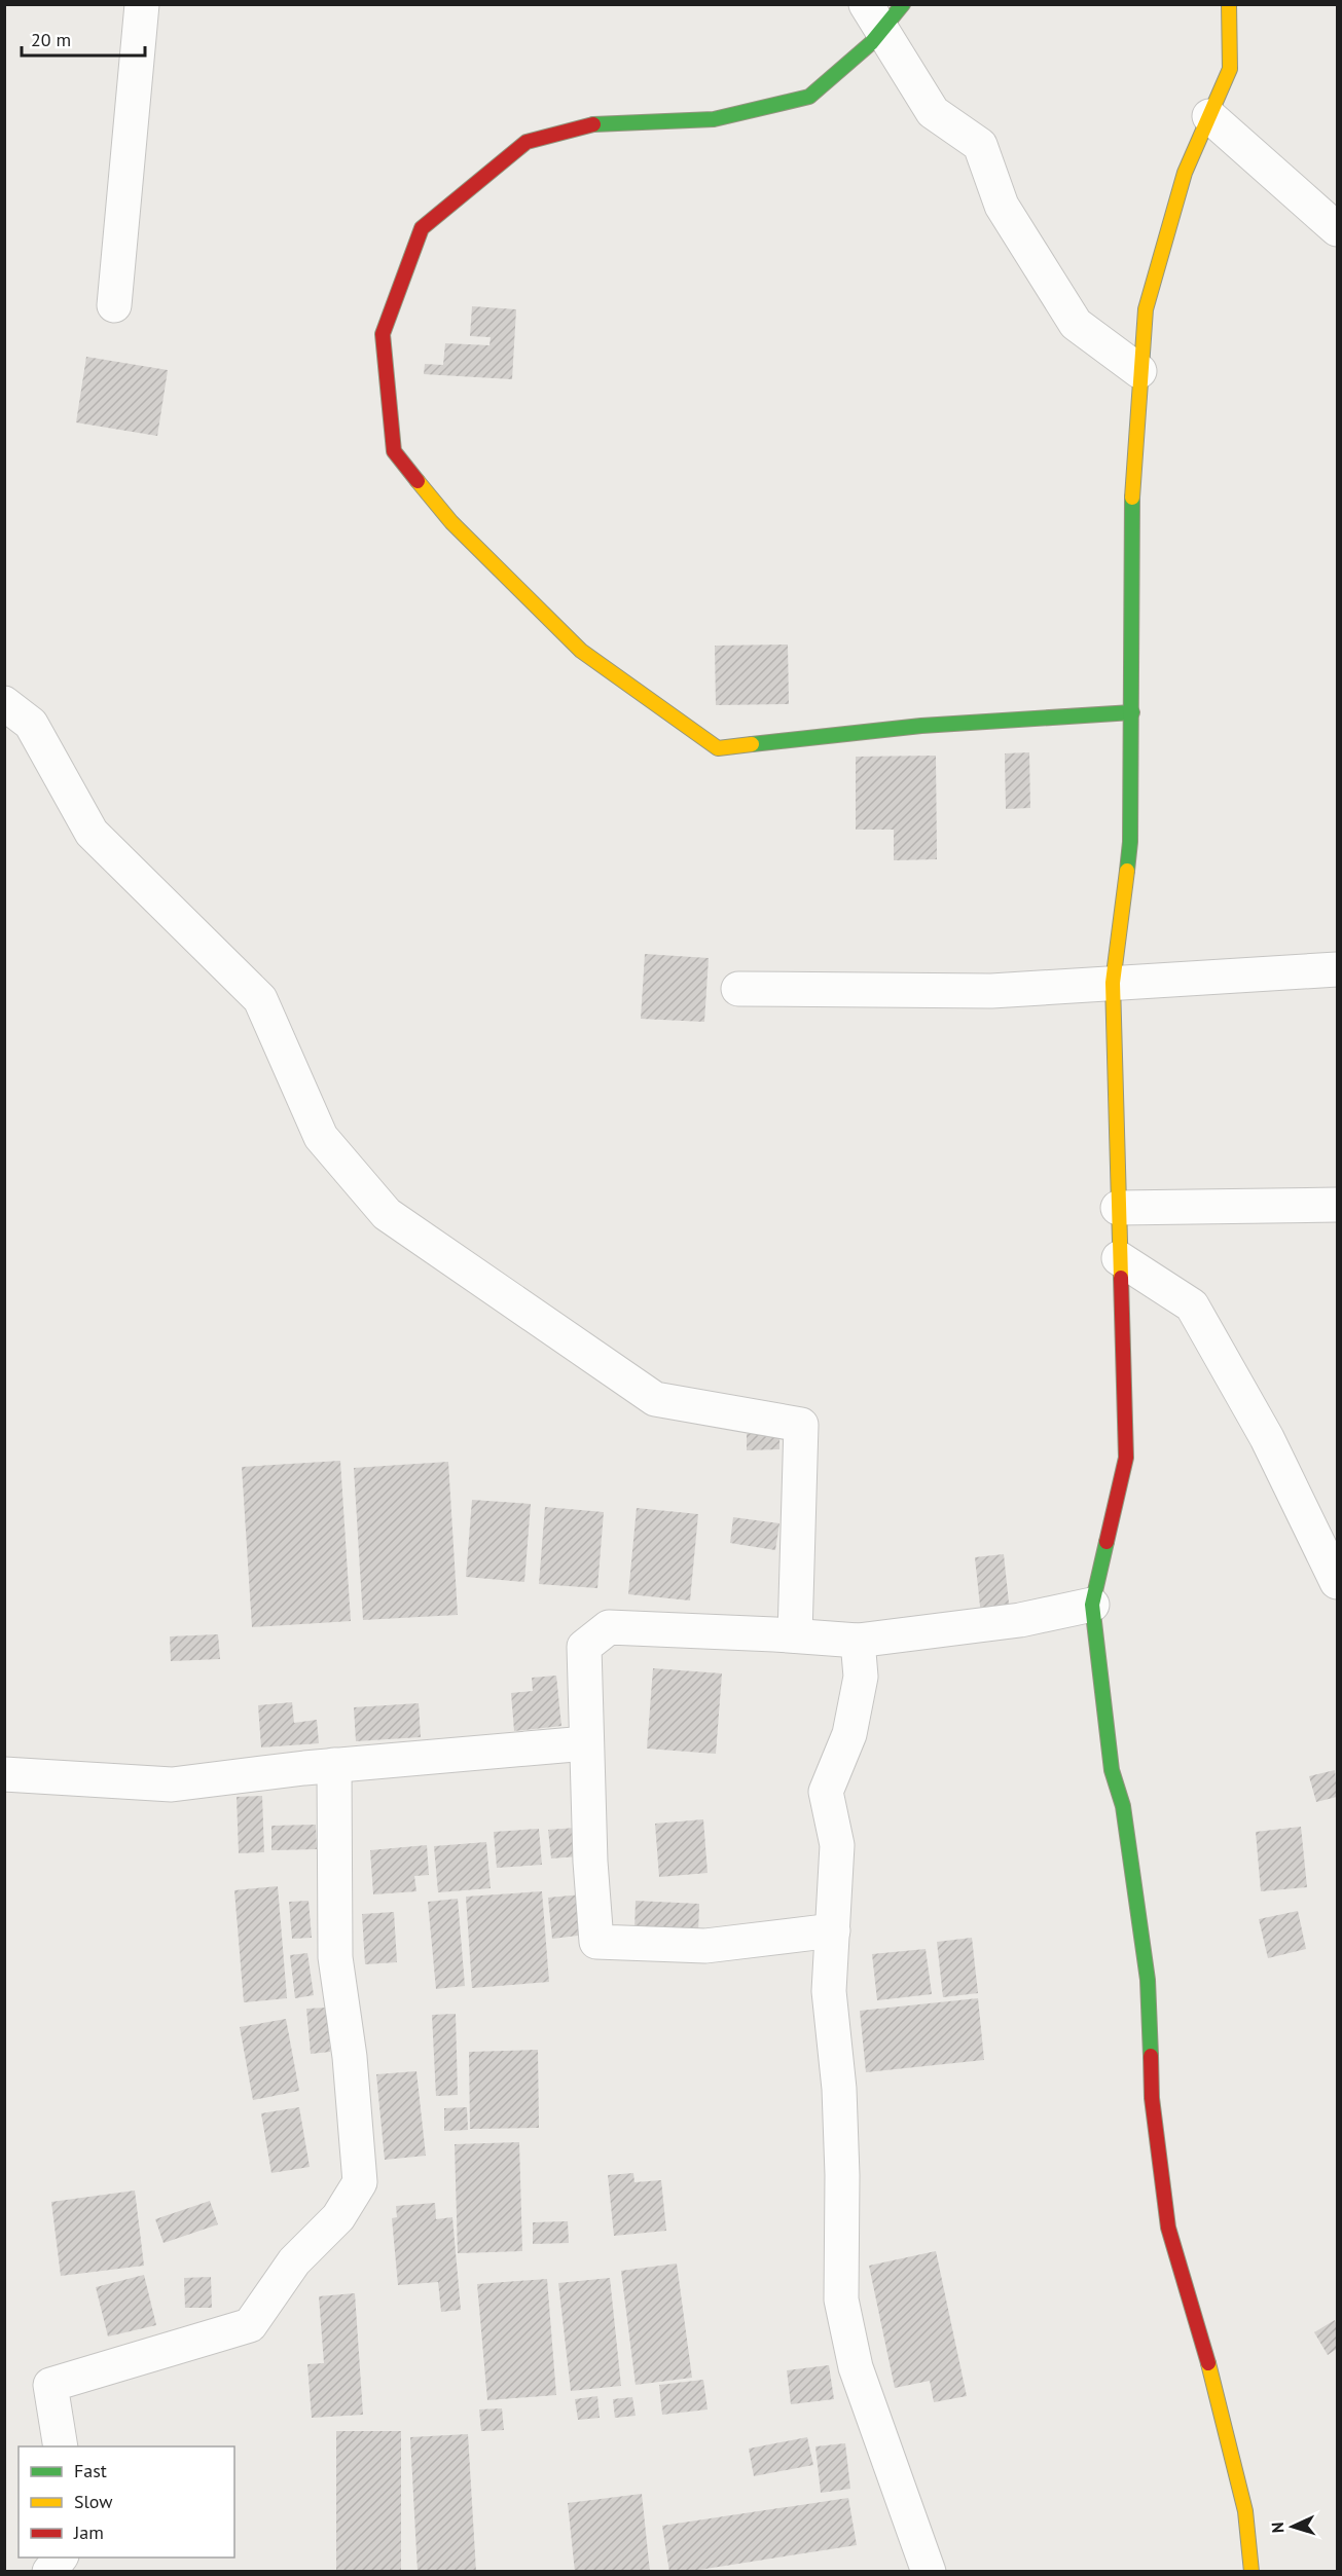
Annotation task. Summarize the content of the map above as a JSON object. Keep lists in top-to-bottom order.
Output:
{
  "legend": ["Fast", "Slow", "Jam"],
  "scale_bar": "20 m",
  "north": "left"
}
